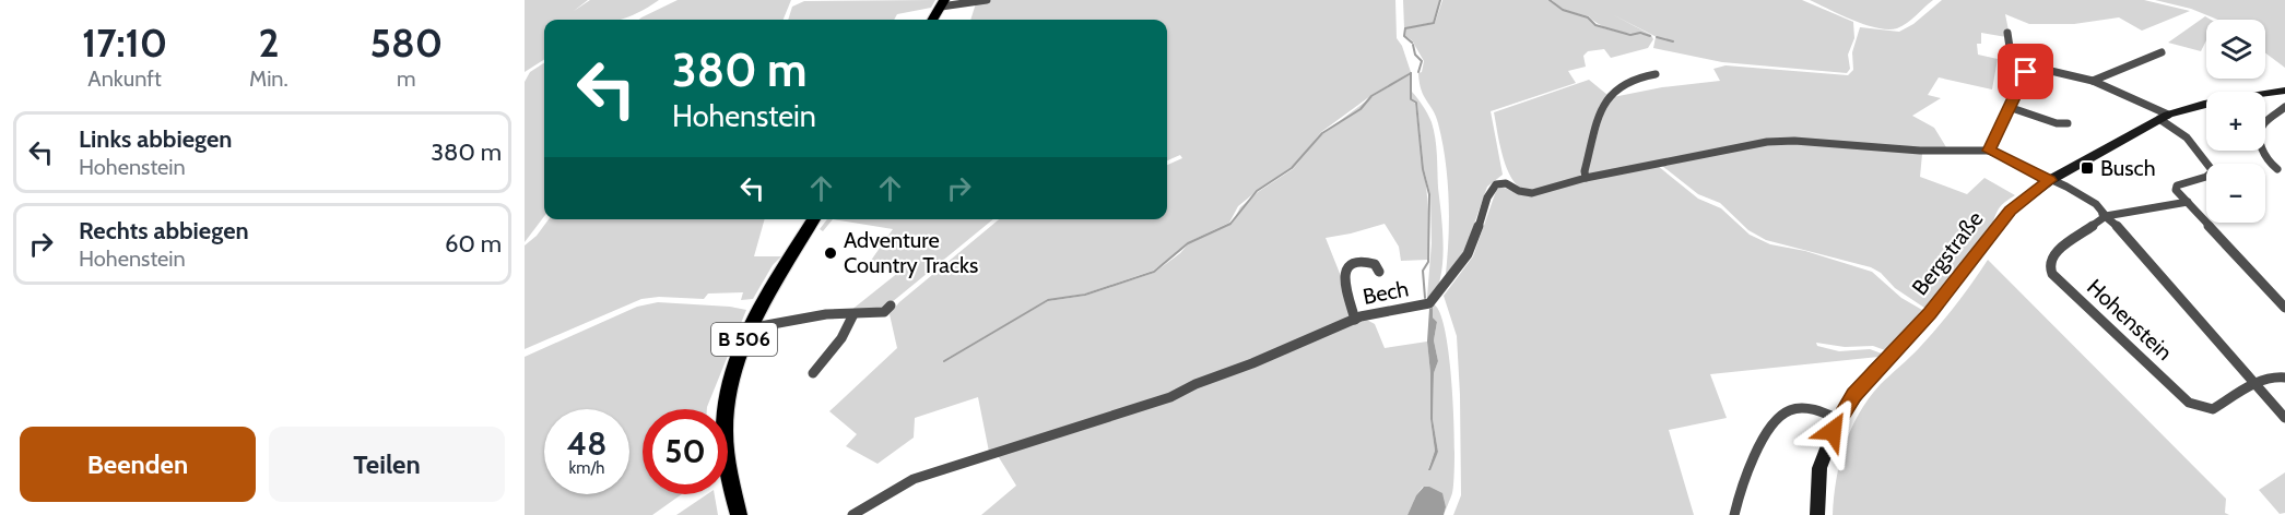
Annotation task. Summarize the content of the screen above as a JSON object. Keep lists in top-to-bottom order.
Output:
{
  "streets": {
    "main road": ["Bergstraße", "B 506"],
    "street": ["Bech", "Hohenstein"]
  },
  "places": {
    "transit": ["Busch"],
    "other": ["Adventure Country Tracks"]
  },
  "page": {
    "eta": [
      "17:10",
      "Ankunft",
      "2",
      "Min.",
      "580",
      "m"
    ],
    "map_buttons": ["+", "−"],
    "turn": ["380 m", "Hohenstein"],
    "list": [
      {
        "name": "Links abbiegen",
        "note": "Hohenstein",
        "value": "380 m"
      },
      {
        "name": "Rechts abbiegen",
        "note": "Hohenstein",
        "value": "60 m"
      }
    ],
    "speed": "48 km/h",
    "limit": "50",
    "buttons": ["Beenden", "Teilen"]
  }
}
